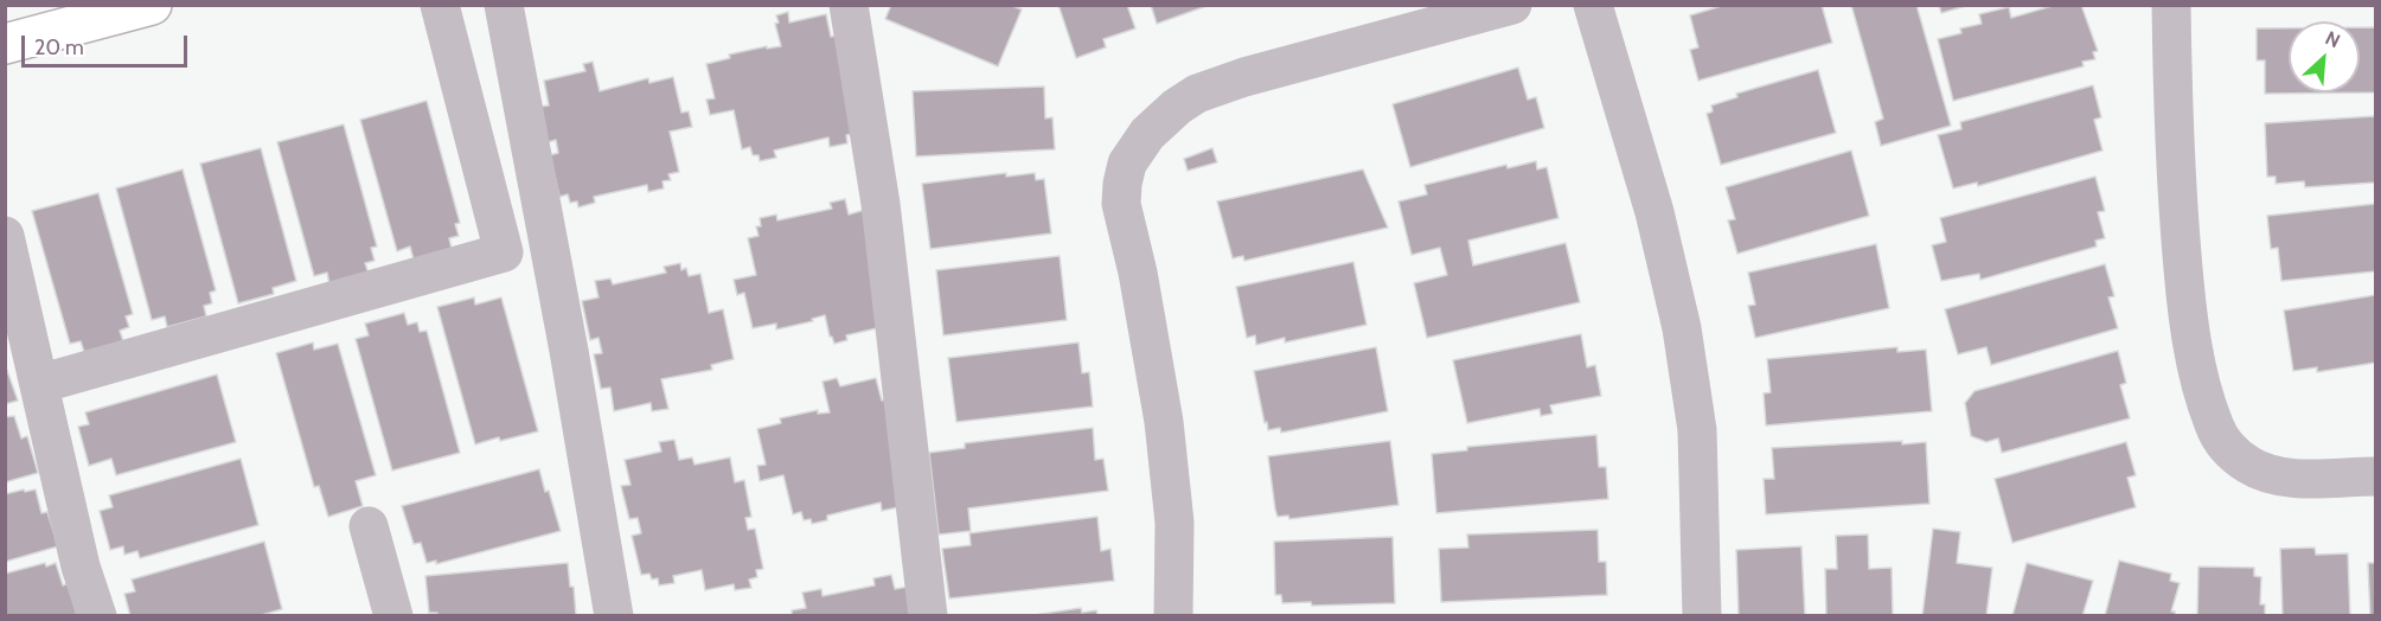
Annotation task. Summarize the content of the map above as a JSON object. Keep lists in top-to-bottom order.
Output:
{
  "scale_bar": "20 m",
  "north": "top right"
}
